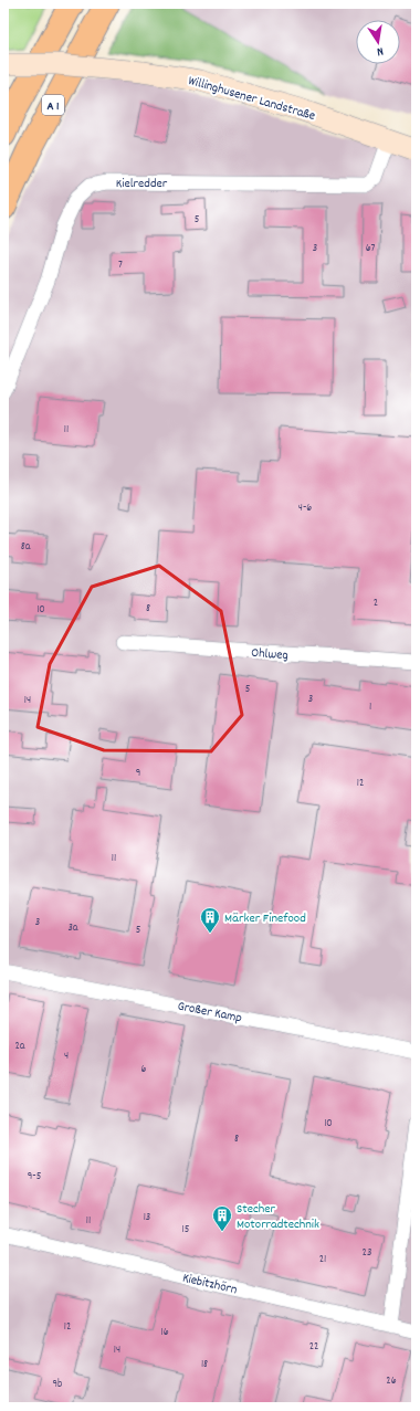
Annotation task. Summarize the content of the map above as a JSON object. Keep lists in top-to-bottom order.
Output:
{
  "streets": {
    "highway": ["A 1"],
    "main road": ["Willinghusener Landstraße"],
    "street": [
      "Kielredder",
      "Ohlweg",
      "Großer Kamp",
      "Kiebitzhörn"
    ]
  },
  "crossings": [
    ["Willinghusener Landstraße", "Kielredder"]
  ],
  "places": {
    "building": ["Märker Finefood", "Stecher Motorradtechnik"]
  },
  "house_numbers": [
    "5",
    "3",
    "67",
    "7",
    "11",
    "4-6",
    "8a",
    "2",
    "8",
    "10",
    "5",
    "3",
    "14",
    "1",
    "9",
    "12",
    "11",
    "3",
    "3a",
    "5",
    "2a",
    "4",
    "6",
    "10",
    "8",
    "9-5",
    "13",
    "11",
    "15",
    "23",
    "21",
    "12",
    "16",
    "22",
    "14",
    "18",
    "26",
    "9b"
  ],
  "north": "bottom"
}
